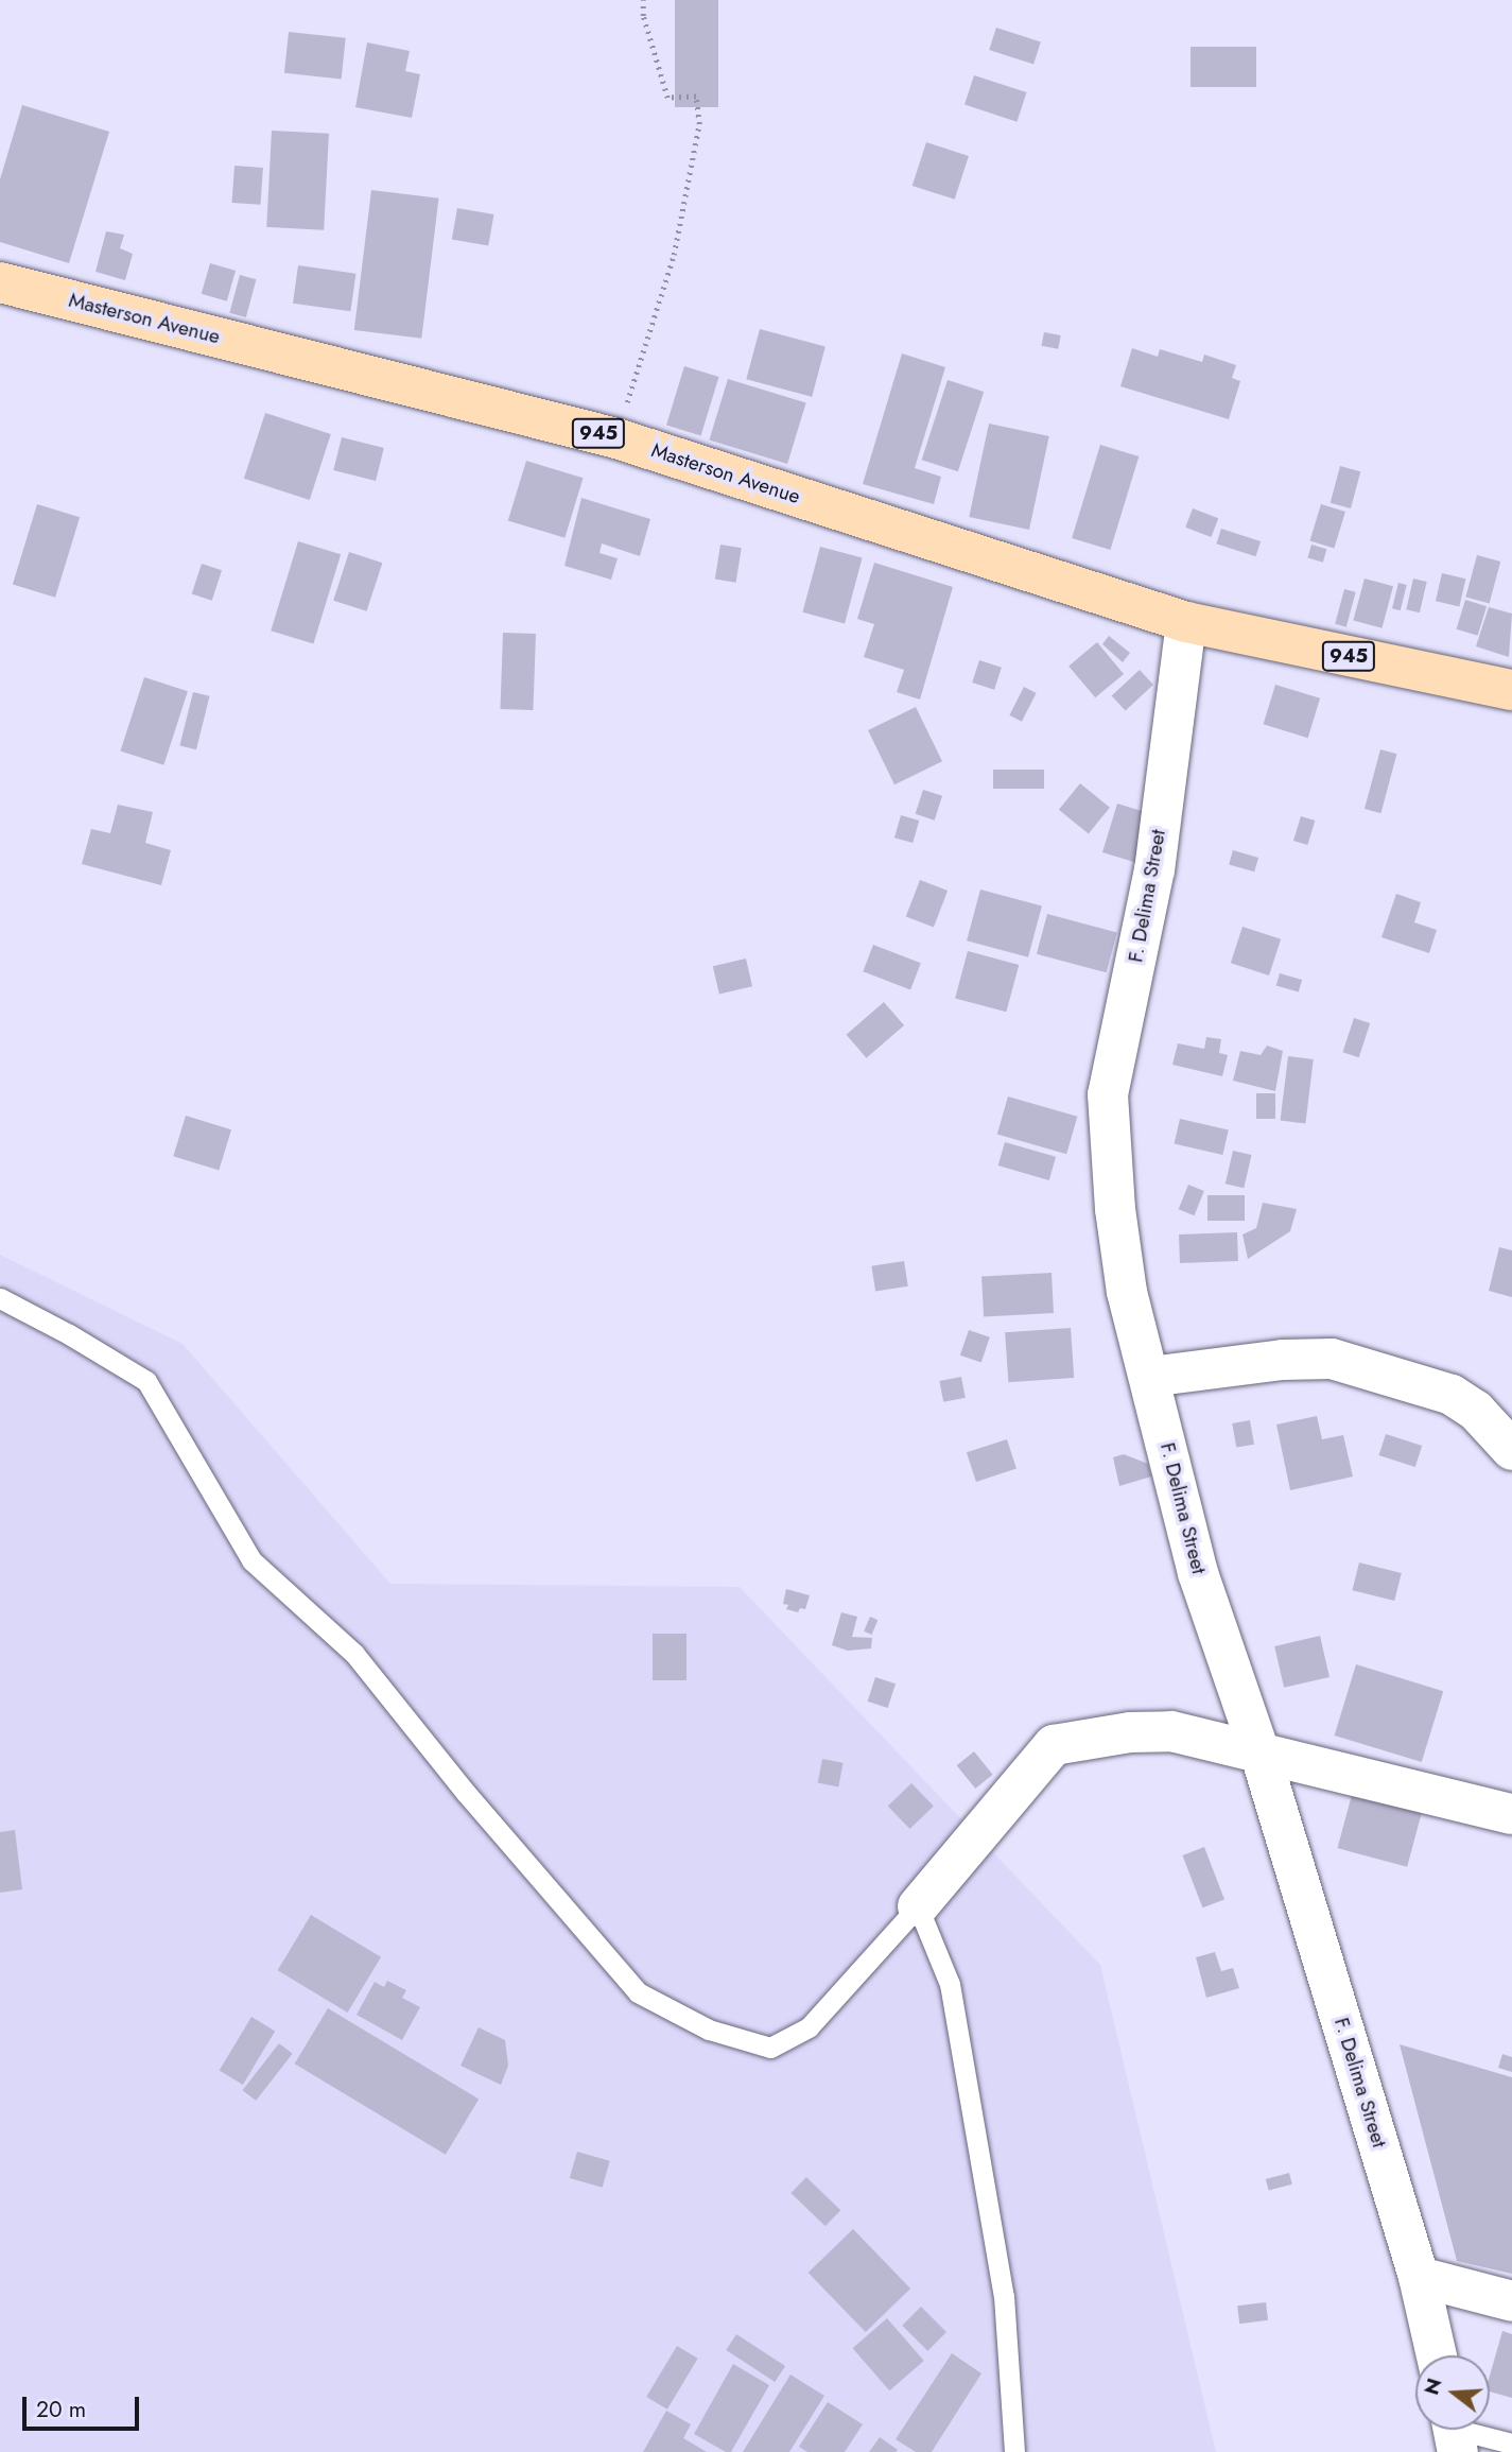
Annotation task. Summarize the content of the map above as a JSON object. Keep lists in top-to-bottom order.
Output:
{
  "streets": {
    "main road": ["Masterson Avenue", "945"],
    "street": ["F. Delima Street"]
  },
  "crossings": [
    ["Masterson Avenue", "945"],
    ["Masterson Avenue", "F. Delima Street"],
    ["945", "F. Delima Street"]
  ],
  "scale_bar": "20 m",
  "north": "left"
}
